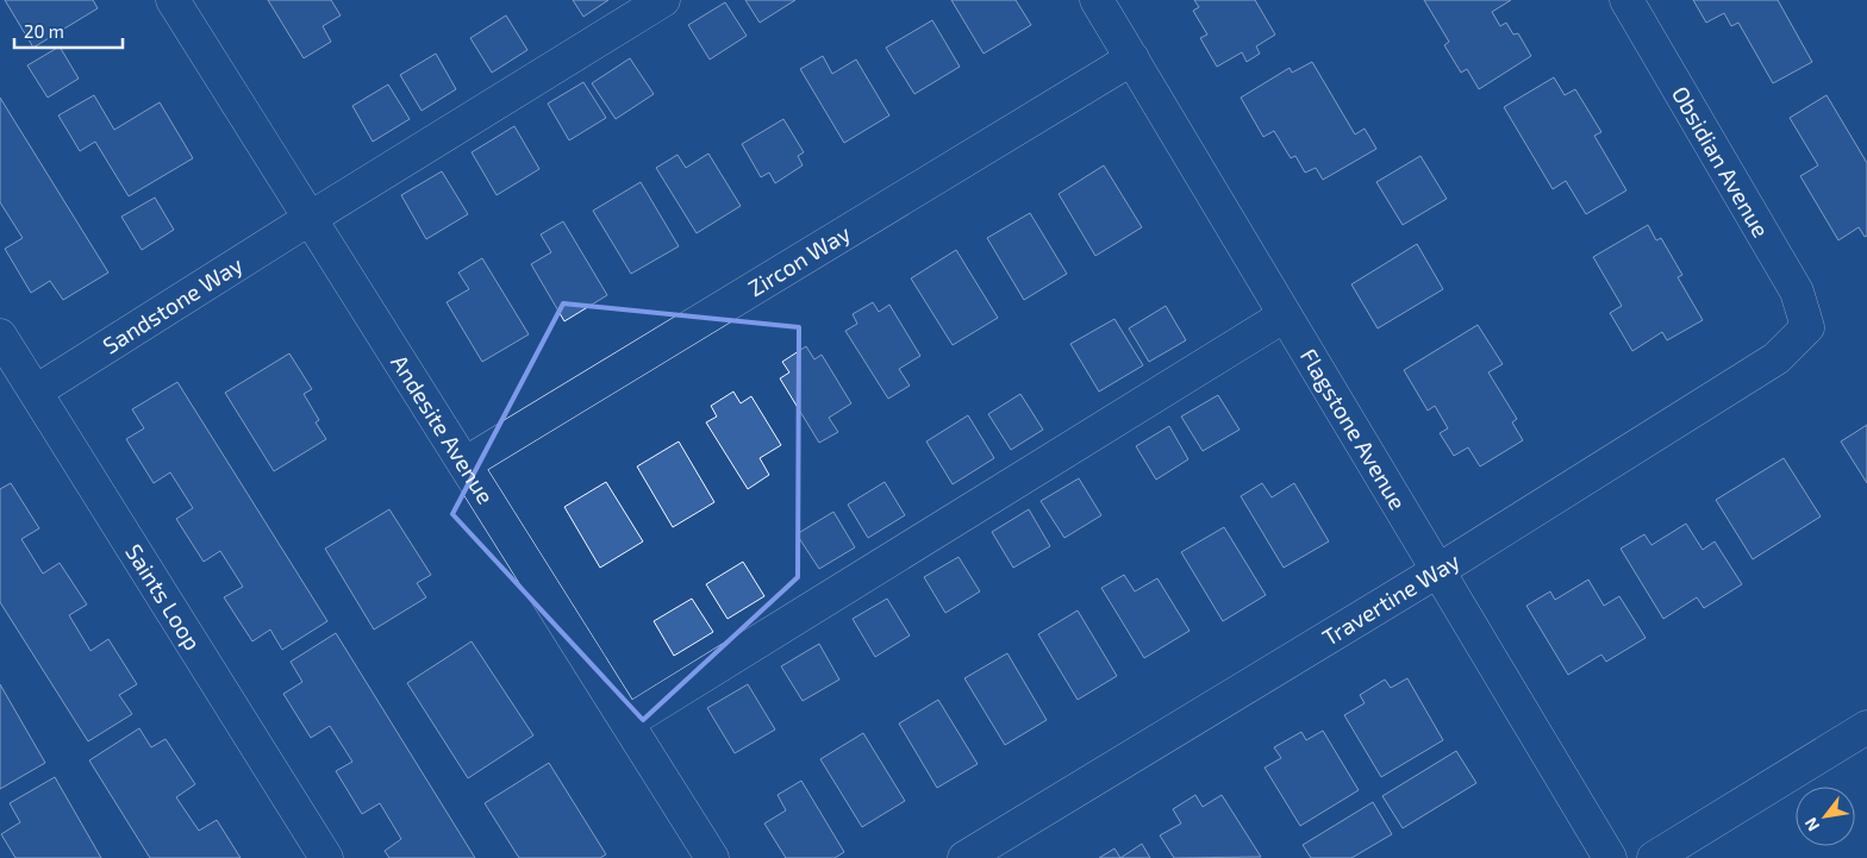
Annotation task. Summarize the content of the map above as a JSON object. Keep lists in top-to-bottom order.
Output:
{
  "streets": {
    "street": [
      "Obsidian Avenue",
      "Zircon Way",
      "Sandstone Way",
      "Andesite Avenue",
      "Flagstone Avenue",
      "Saints Loop",
      "Travertine Way"
    ]
  },
  "crossings": [
    ["Obsidian Avenue", "Travertine Way"],
    ["Zircon Way", "Andesite Avenue"],
    ["Zircon Way", "Flagstone Avenue"],
    ["Sandstone Way", "Andesite Avenue"],
    ["Sandstone Way", "Saints Loop"],
    ["Flagstone Avenue", "Travertine Way"]
  ],
  "scale_bar": "20 m",
  "north": "bottom left"
}
